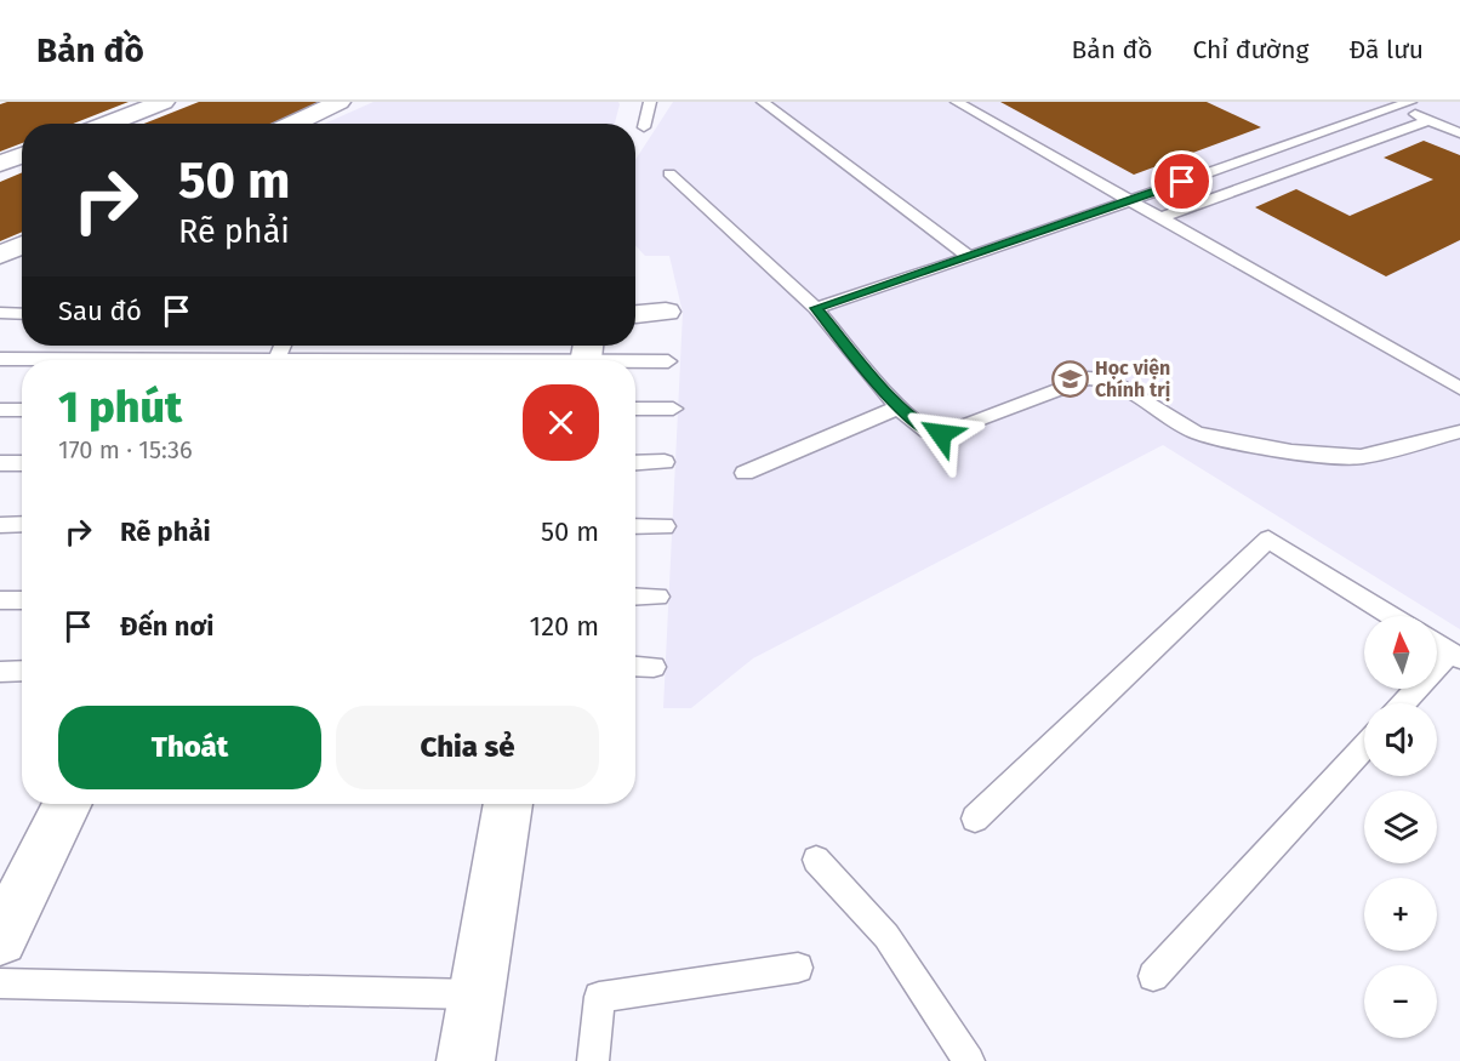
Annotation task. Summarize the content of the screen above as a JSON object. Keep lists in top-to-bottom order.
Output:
{
  "places": {
    "school or university": ["Học viện Chính trị"]
  },
  "north": "top",
  "page": {
    "header": "Bản đồ",
    "nav": ["Bản đồ", "Chỉ đường", "Đã lưu"],
    "turn": ["50 m", "Rẽ phải"],
    "then": "Sau đó",
    "heading": ["1 phút", "170 m · 15:36"],
    "list": [
      {
        "name": "Rẽ phải",
        "value": "50 m"
      },
      {
        "name": "Đến nơi",
        "value": "120 m"
      }
    ],
    "map_buttons": ["+", "−"],
    "buttons": ["Thoát", "Chia sẻ"]
  }
}
